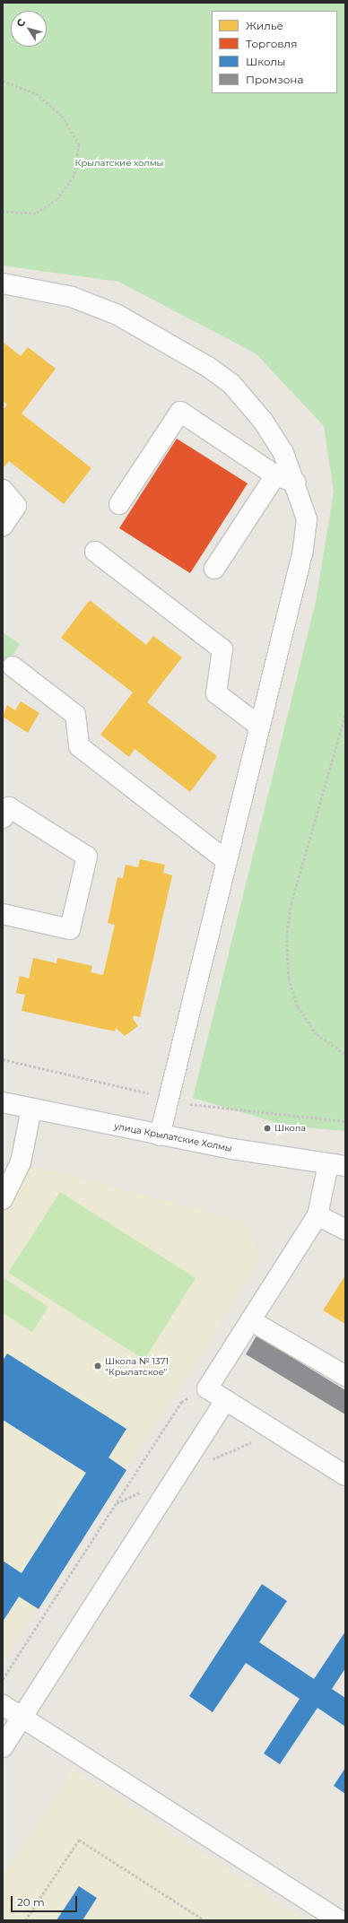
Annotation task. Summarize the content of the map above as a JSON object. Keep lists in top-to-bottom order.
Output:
{
  "streets": {
    "street": ["улица Крылатские Холмы"]
  },
  "parks": ["Крылатские холмы"],
  "places": ["Школа", "Школа № 1371 \"Крылатское\""],
  "legend": [
    "Жильё",
    "Торговля",
    "Школы",
    "Промзона"
  ],
  "scale_bar": "20 m",
  "north": "top left"
}
